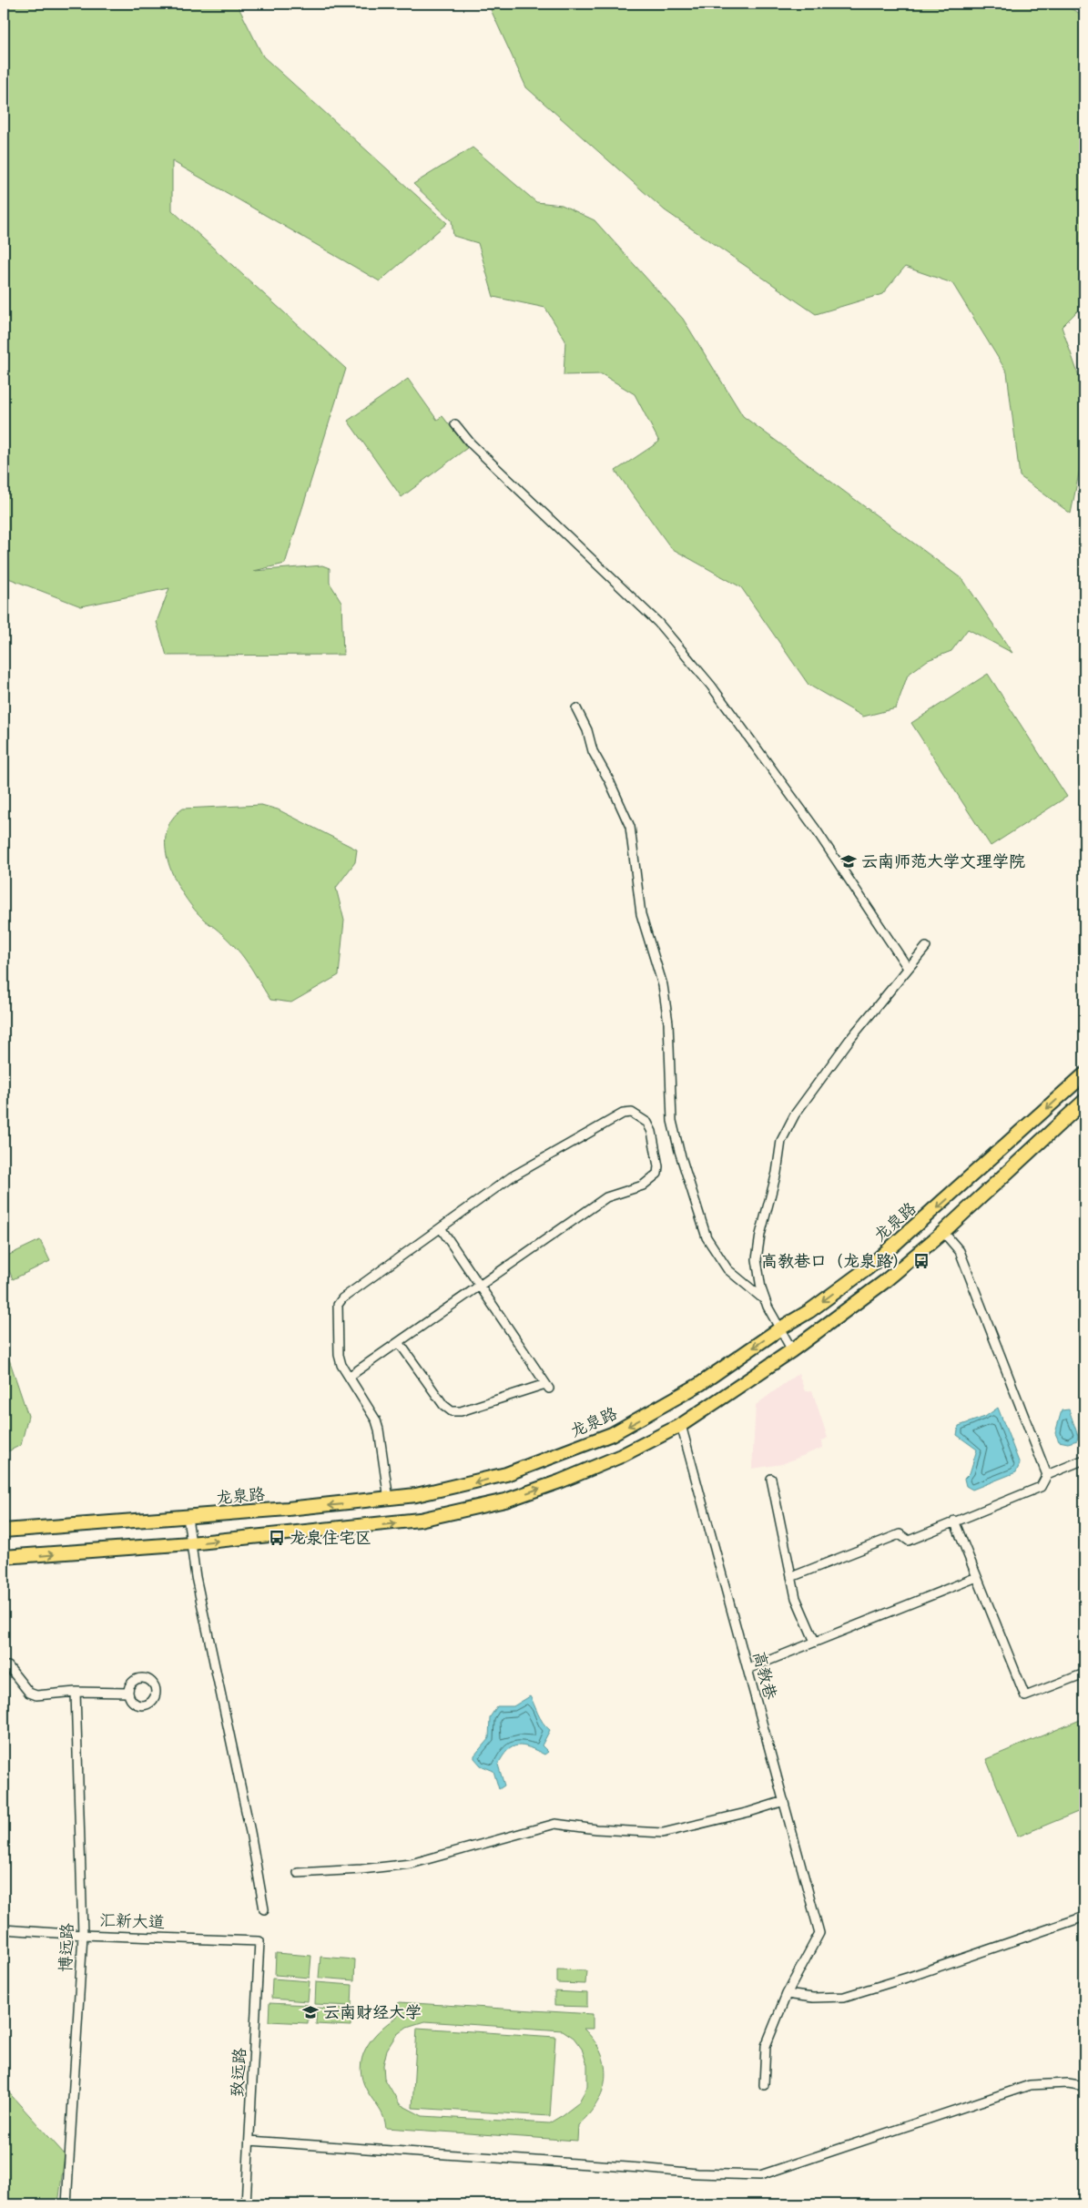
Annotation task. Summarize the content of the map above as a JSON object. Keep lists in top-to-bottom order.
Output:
{
  "streets": {
    "main road": ["龙泉路"],
    "street": [
      "高教巷",
      "汇新大道",
      "博远路",
      "致远路"
    ]
  },
  "crossings": [
    ["汇新大道", "博远路"],
    ["汇新大道", "致远路"]
  ],
  "places": {
    "school or university": ["云南师范大学文理学院", "云南财经大学"],
    "bus stop": ["高教巷口（龙泉路）", "龙泉住宅区"]
  }
}
